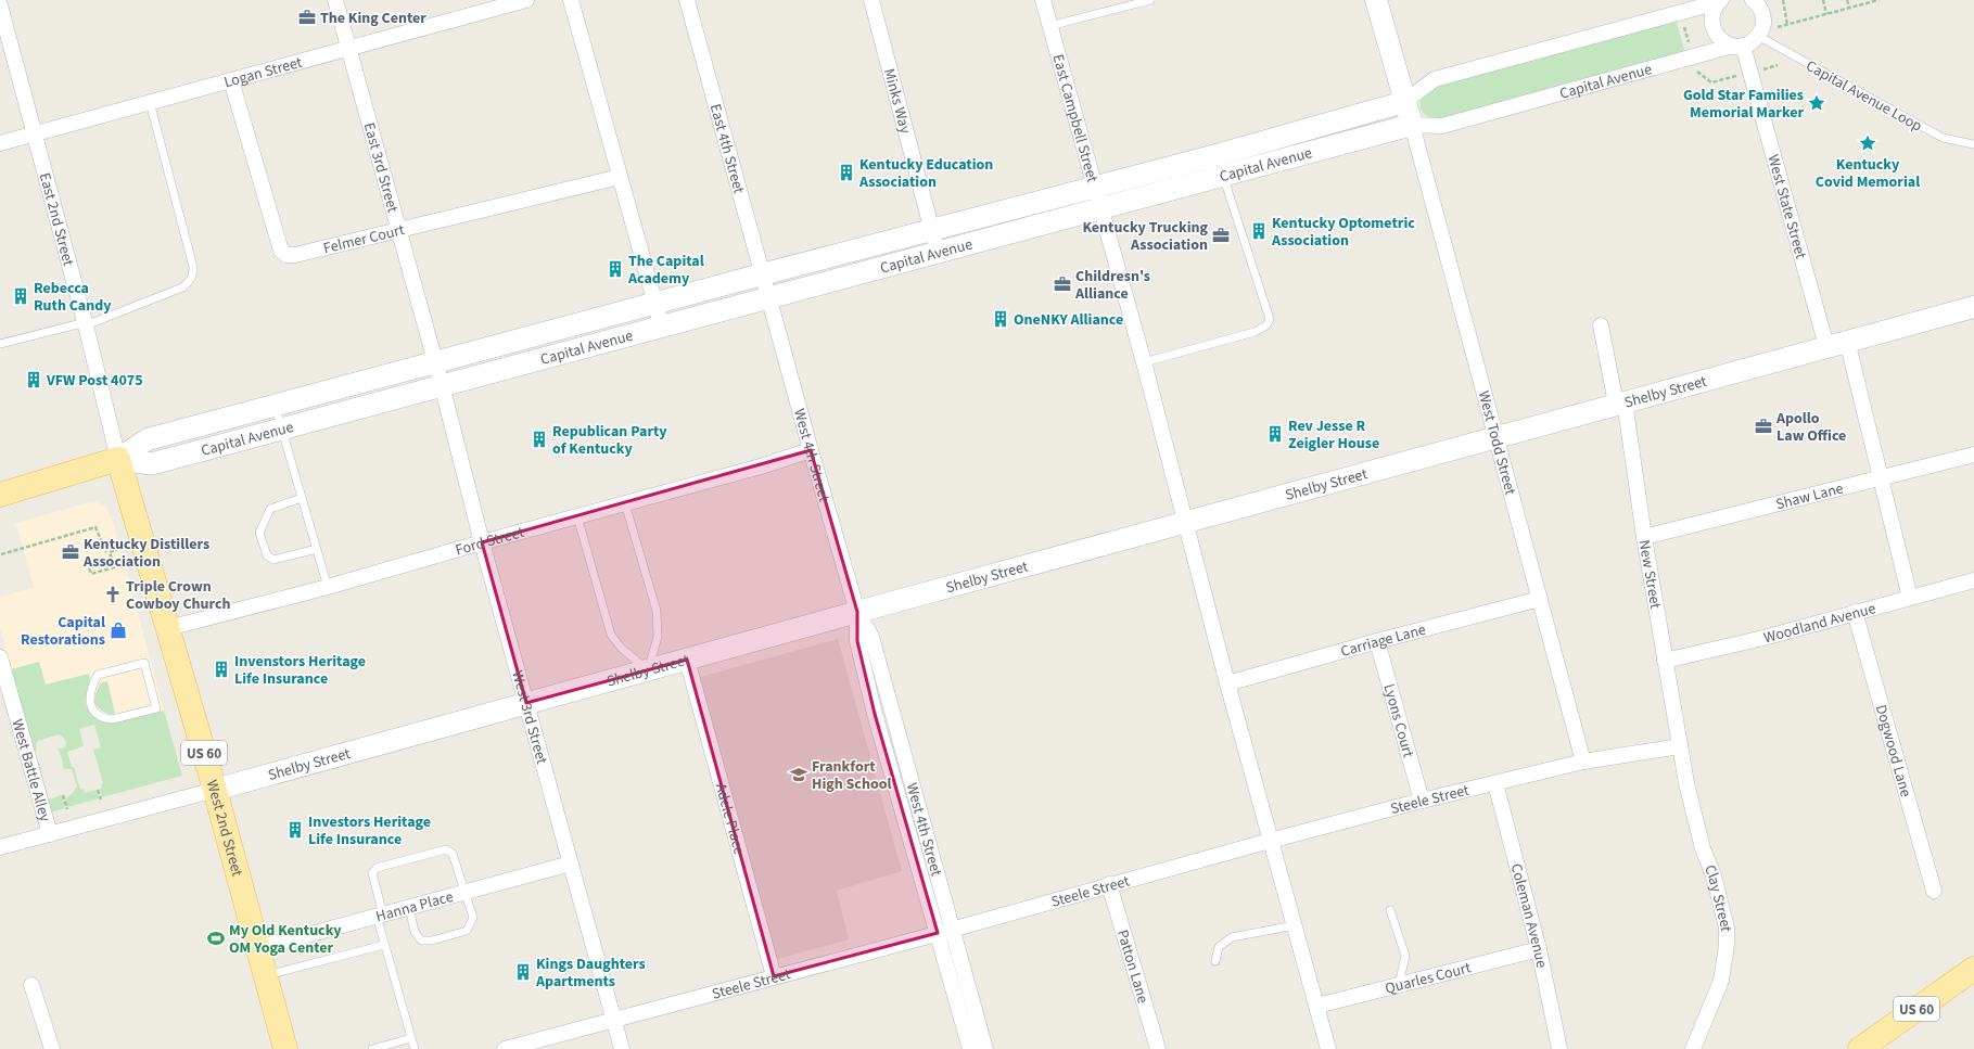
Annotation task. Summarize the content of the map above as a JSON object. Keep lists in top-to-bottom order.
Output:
{
  "streets": {
    "main road": [
      "Capital Avenue",
      "Shelby Street",
      "US 60",
      "West 2nd Street"
    ],
    "street": [
      "Logan Street",
      "Minks Way",
      "East Campbell Street",
      "East 4th Street",
      "East 3rd Street",
      "West State Street",
      "East 2nd Street",
      "Felmer Court",
      "West Todd Street",
      "West 4th Street",
      "Shaw Lane",
      "Ford Street",
      "New Street",
      "Woodland Avenue",
      "Carriage Lane",
      "West 3rd Street",
      "Lyons Court",
      "Dogwood Lane",
      "West Battle Alley",
      "Steele Street",
      "Adele Place",
      "Clay Street",
      "Hanna Place",
      "Coleman Avenue",
      "Patton Lane",
      "Quarles Court"
    ],
    "lane": ["Capital Avenue Loop"]
  },
  "crossings": [
    ["Logan Street", "East 3rd Street"],
    ["Logan Street", "East 2nd Street"],
    ["Logan Street", "Felmer Court"],
    ["Capital Avenue", "Capital Avenue Loop"],
    ["Capital Avenue", "Minks Way"],
    ["Capital Avenue", "East Campbell Street"],
    ["Capital Avenue", "East 4th Street"],
    ["Capital Avenue", "East 3rd Street"],
    ["Capital Avenue", "West State Street"],
    ["Capital Avenue", "East 2nd Street"],
    ["Capital Avenue", "West Todd Street"],
    ["Capital Avenue", "West 4th Street"],
    ["Capital Avenue", "West 3rd Street"],
    ["Capital Avenue", "West 2nd Street"],
    ["East Campbell Street", "Shelby Street"],
    ["East Campbell Street", "Carriage Lane"],
    ["East Campbell Street", "Steele Street"],
    ["East Campbell Street", "Quarles Court"],
    ["East 4th Street", "West 4th Street"],
    ["East 3rd Street", "Felmer Court"],
    ["East 3rd Street", "West 3rd Street"],
    ["West State Street", "Shelby Street"],
    ["East 2nd Street", "West 2nd Street"],
    ["Shelby Street", "West Todd Street"],
    ["Shelby Street", "West 4th Street"],
    ["Shelby Street", "New Street"],
    ["Shelby Street", "West 3rd Street"],
    ["Shelby Street", "West Battle Alley"],
    ["Shelby Street", "Adele Place"],
    ["Shelby Street", "West 2nd Street"],
    ["West Todd Street", "Carriage Lane"],
    ["West Todd Street", "Steele Street"],
    ["West 4th Street", "Ford Street"],
    ["West 4th Street", "Steele Street"],
    ["Shaw Lane", "New Street"],
    ["Ford Street", "West 3rd Street"],
    ["Ford Street", "West 2nd Street"],
    ["New Street", "Woodland Avenue"],
    ["New Street", "Steele Street"],
    ["New Street", "Clay Street"],
    ["Woodland Avenue", "Dogwood Lane"],
    ["Carriage Lane", "Lyons Court"],
    ["West 3rd Street", "Steele Street"],
    ["West 3rd Street", "Hanna Place"],
    ["Lyons Court", "Steele Street"],
    ["Steele Street", "Adele Place"],
    ["Steele Street", "Clay Street"],
    ["Steele Street", "Coleman Avenue"],
    ["Steele Street", "Patton Lane"],
    ["West 2nd Street", "Hanna Place"],
    ["Coleman Avenue", "Quarles Court"]
  ],
  "places": {
    "office": [
      "The King Center",
      "Kentucky Trucking Association",
      "Childresn's Alliance",
      "Apollo Law Office",
      "Kentucky Distillers Association"
    ],
    "place": ["Gold Star Families Memorial Marker", "Kentucky Covid Memorial"],
    "building": [
      "Kentucky Education Association",
      "Kentucky Optometric Association",
      "The Capital Academy",
      "Rebecca Ruth Candy",
      "OneNKY Alliance",
      "VFW Post 4075",
      "Rev Jesse R Zeigler House",
      "Republican Party of Kentucky",
      "Invenstors Heritage Life Insurance",
      "Investors Heritage Life Insurance",
      "Kings Daughters Apartments"
    ],
    "church": ["Triple Crown Cowboy Church"],
    "shop": ["Capital Restorations"],
    "school or university": ["Frankfort High School"],
    "sports": ["My Old Kentucky OM Yoga Center"]
  }
}
